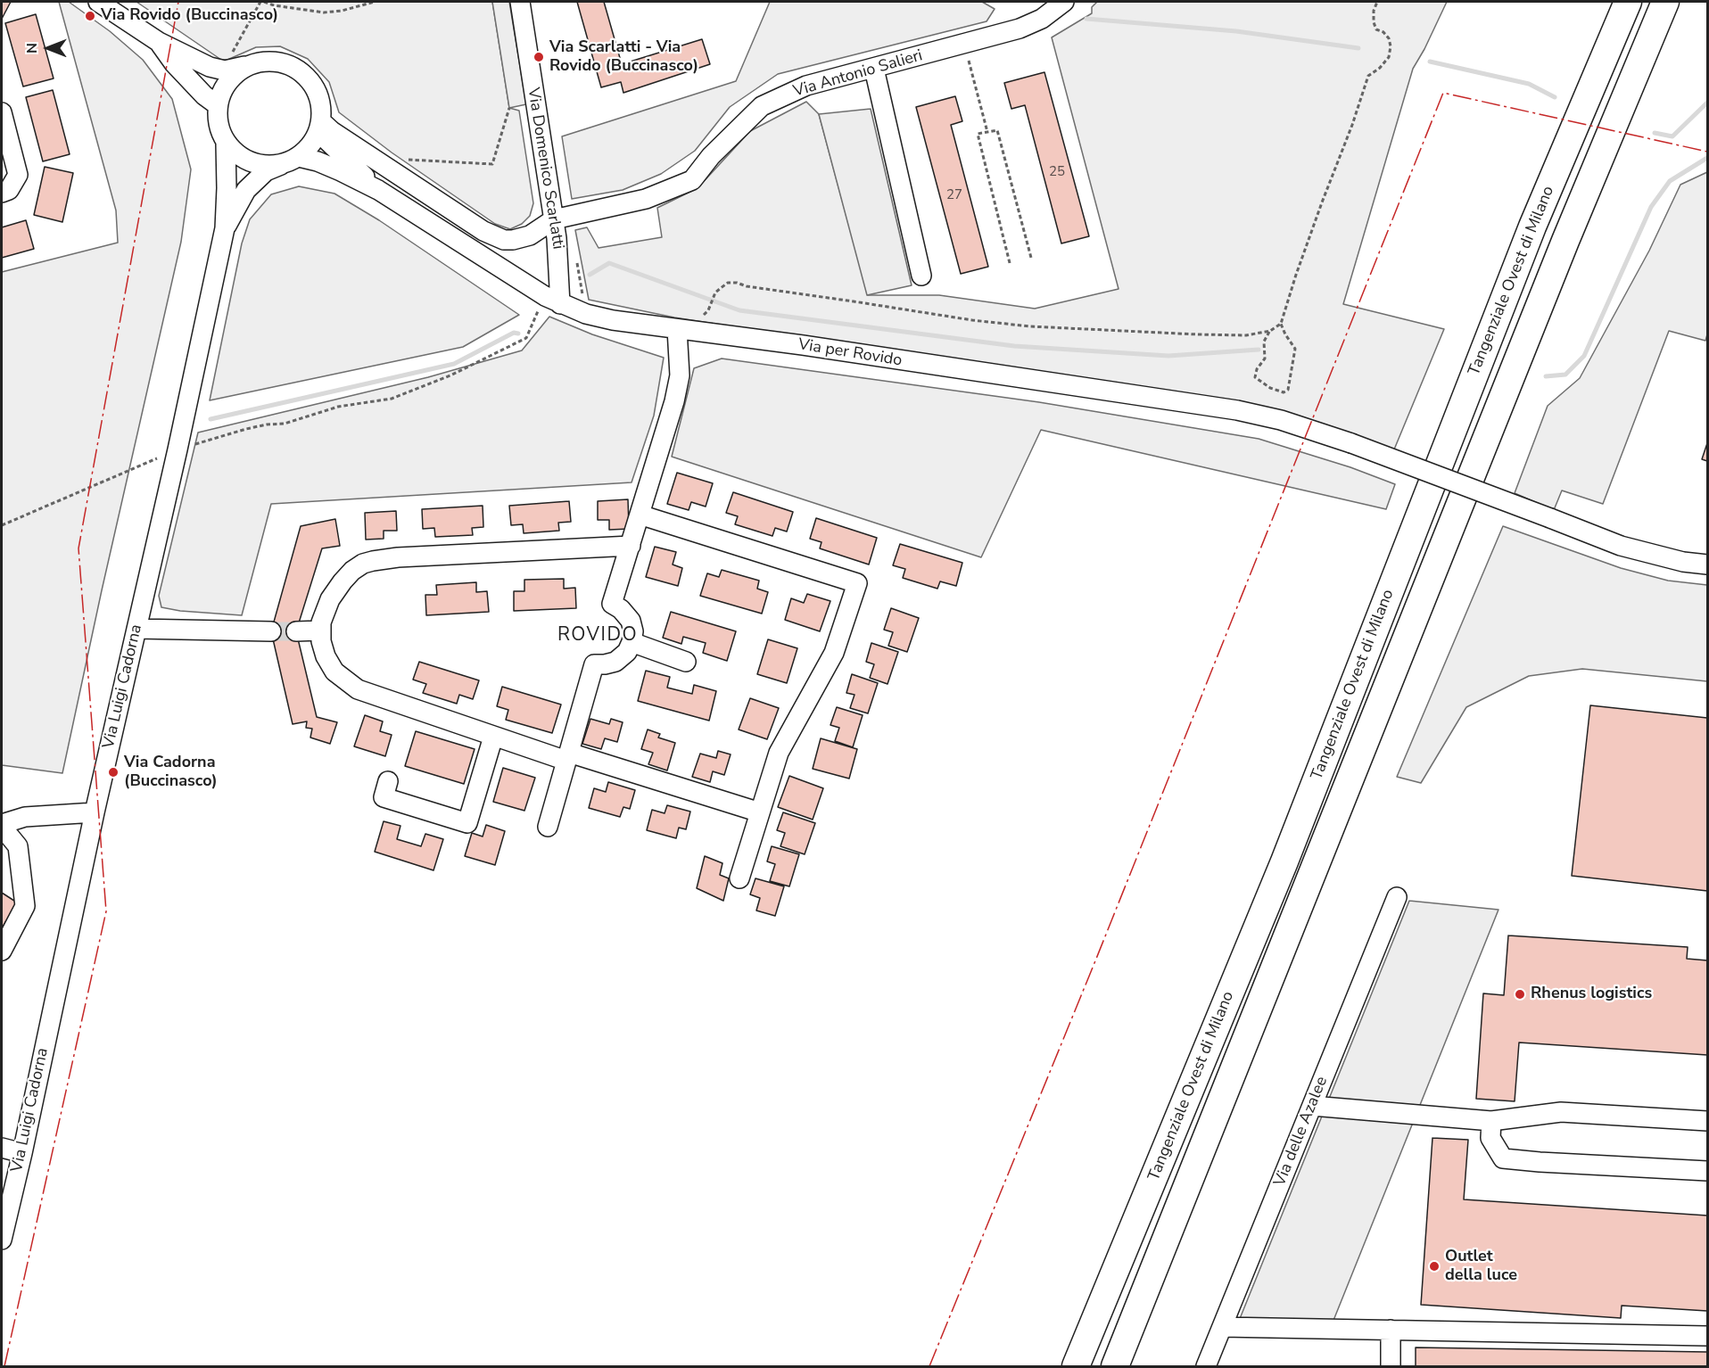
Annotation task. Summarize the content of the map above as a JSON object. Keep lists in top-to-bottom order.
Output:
{
  "streets": {
    "highway": ["Tangenziale Ovest di Milano"],
    "street": [
      "Via Antonio Salieri",
      "Via Domenico Scarlatti",
      "Via per Rovido",
      "Via Luigi Cadorna",
      "Via delle Azalee"
    ]
  },
  "crossings": [
    ["Via Antonio Salieri", "Via Domenico Scarlatti"],
    ["Via Antonio Salieri", "Via per Rovido"],
    ["Via Antonio Salieri", "Via Luigi Cadorna"],
    ["Via Domenico Scarlatti", "Via per Rovido"],
    ["Via per Rovido", "Via Luigi Cadorna"]
  ],
  "districts": ["ROVIDO"],
  "places": [
    "Via Rovido (Buccinasco)",
    "Via Scarlatti - Via Rovido (Buccinasco)",
    "Via Cadorna (Buccinasco)",
    "Rhenus logistics",
    "Outlet della luce"
  ],
  "house_numbers": ["25", "27"],
  "north": "left"
}
